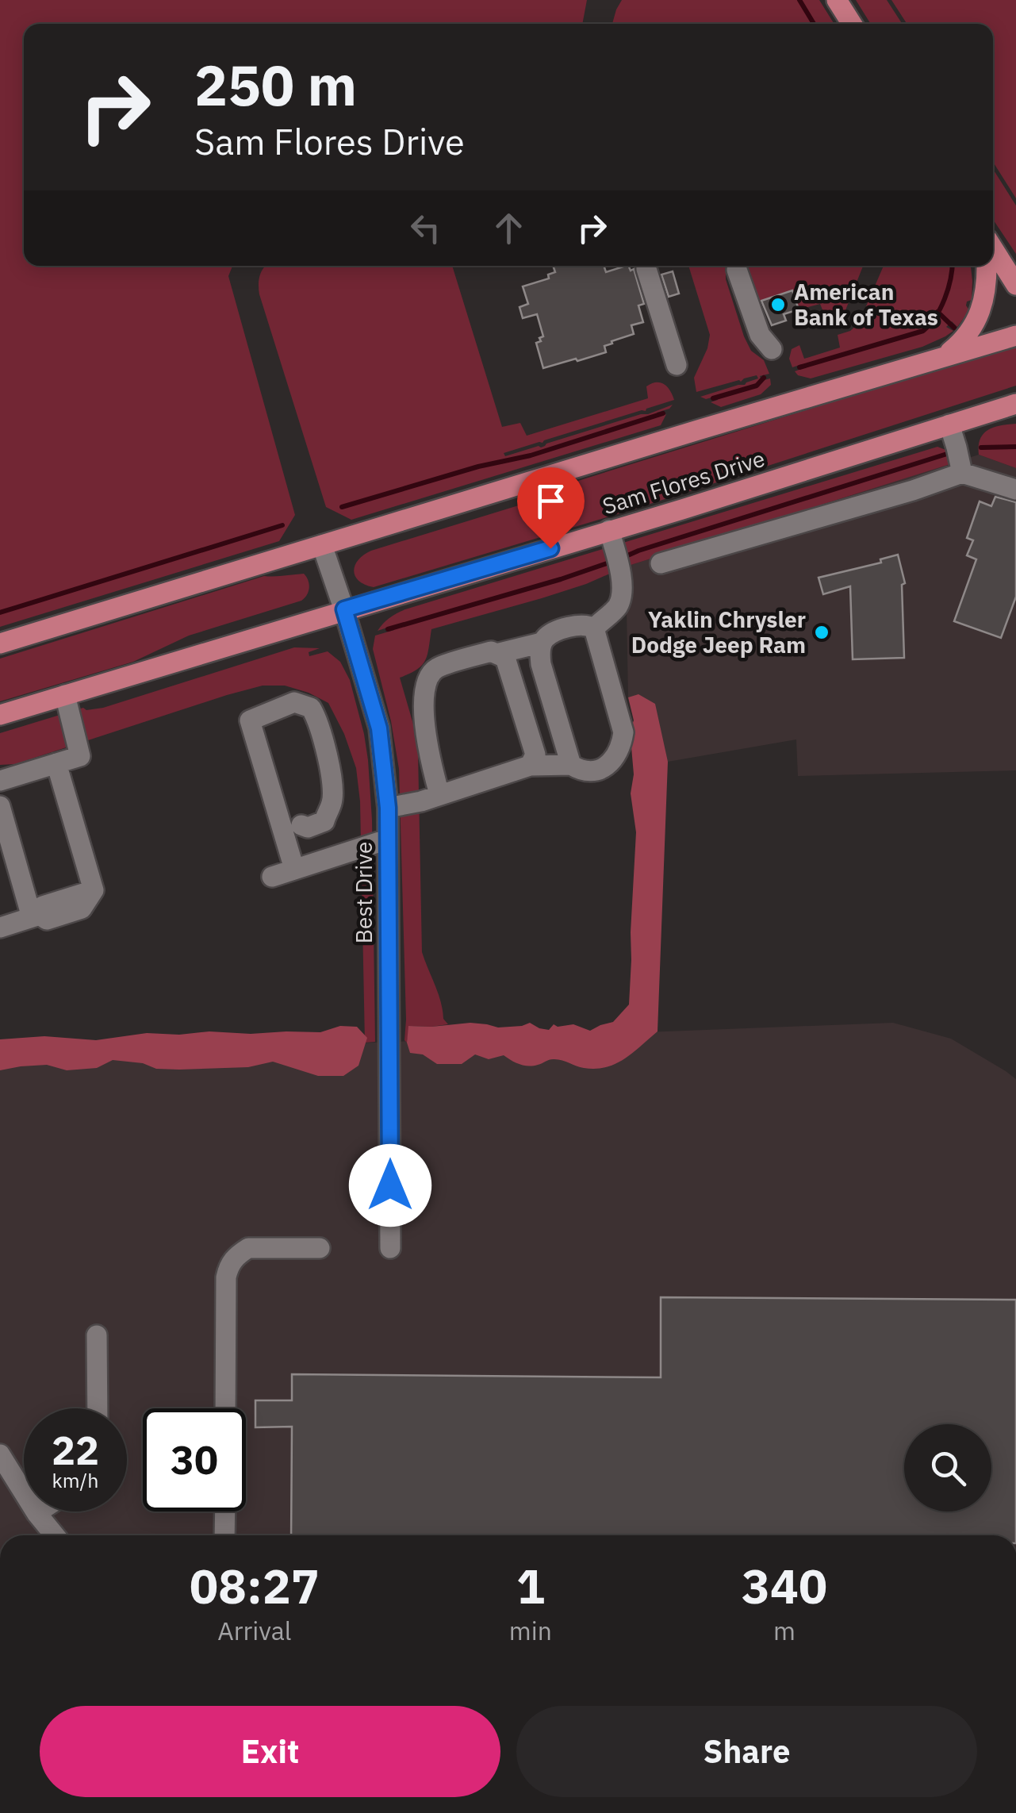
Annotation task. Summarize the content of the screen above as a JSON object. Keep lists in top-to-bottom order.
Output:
{
  "streets": {
    "main road": ["Sam Flores Drive"],
    "street": ["Best Drive"]
  },
  "crossings": [
    ["Sam Flores Drive", "Best Drive"]
  ],
  "places": ["American Bank of Texas", "Yaklin Chrysler Dodge Jeep Ram"],
  "page": {
    "turn": ["250 m", "Sam Flores Drive"],
    "speed": "22 km/h",
    "limit": "30",
    "eta": [
      "08:27",
      "Arrival",
      "1",
      "min",
      "340",
      "m"
    ],
    "buttons": ["Exit", "Share"]
  }
}
